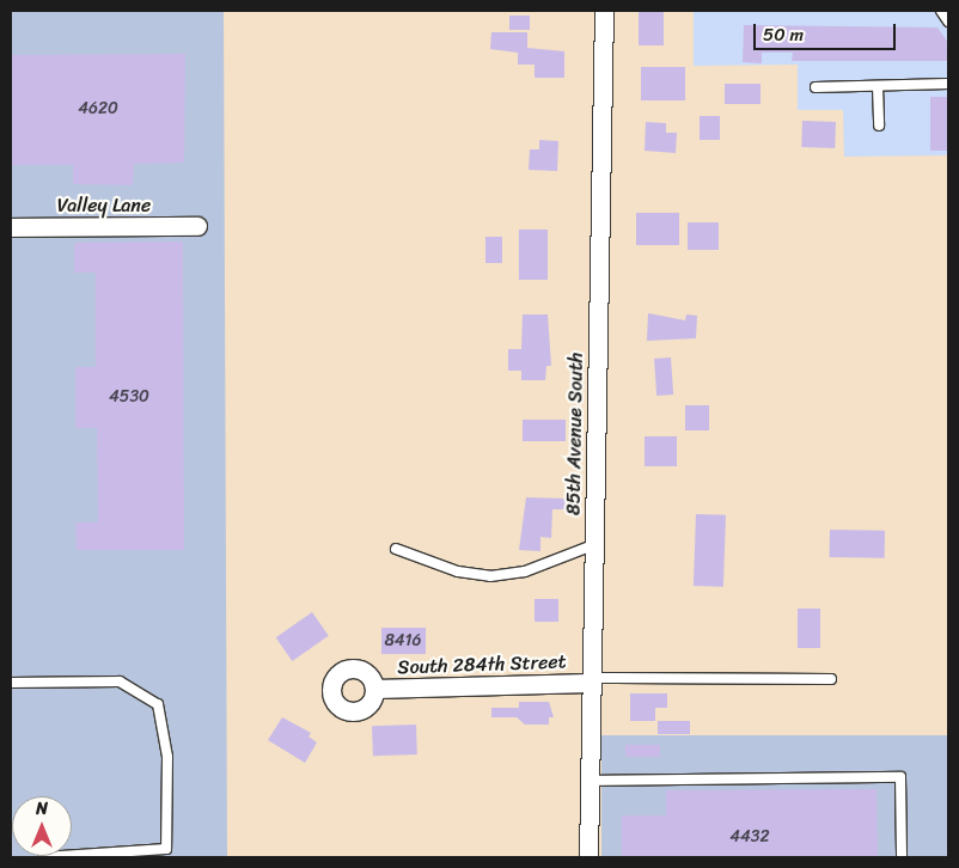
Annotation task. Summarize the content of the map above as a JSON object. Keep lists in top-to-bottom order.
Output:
{
  "streets": {
    "street": ["Valley Lane", "85th Avenue South", "South 284th Street"]
  },
  "crossings": [
    ["85th Avenue South", "South 284th Street"]
  ],
  "house_numbers": [
    "4620",
    "4530",
    "8416",
    "4432"
  ],
  "scale_bar": "50 m",
  "north": "top"
}
